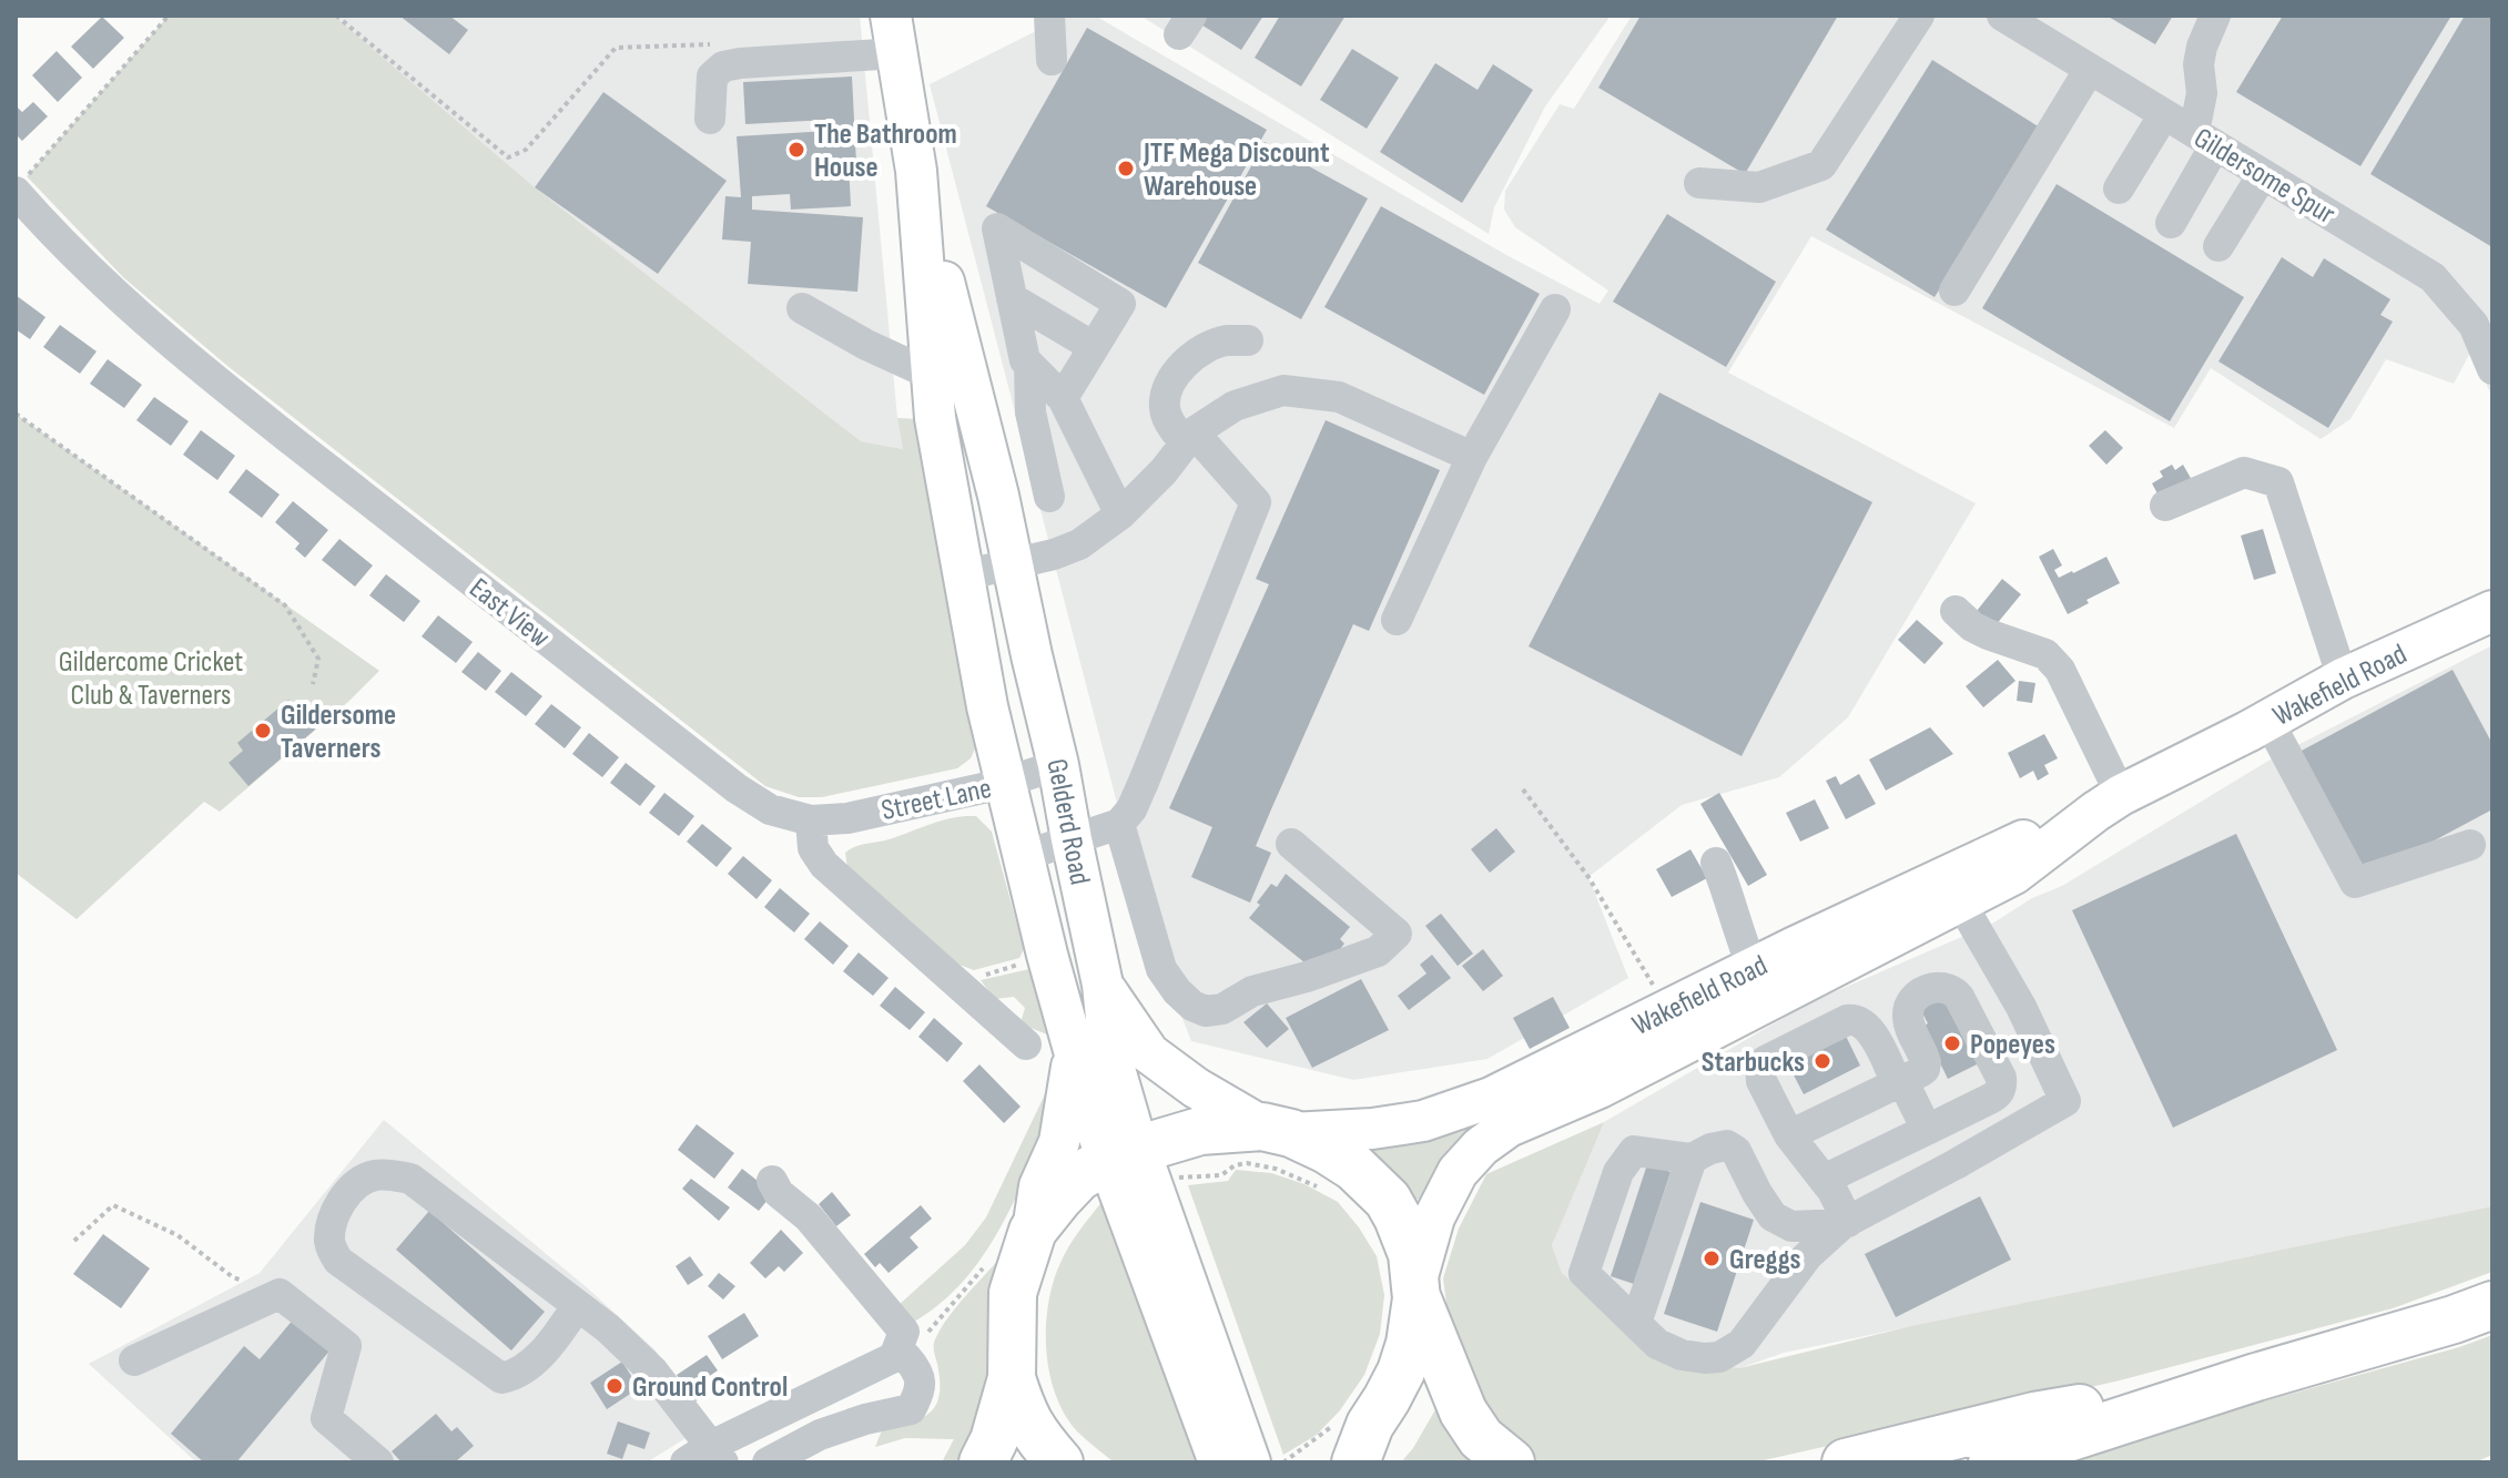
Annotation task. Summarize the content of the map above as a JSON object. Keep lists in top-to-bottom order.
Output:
{
  "streets": {
    "main road": ["Wakefield Road", "Gelderd Road"],
    "street": ["Gildersome Spur", "East View", "Street Lane"]
  },
  "crossings": [
    ["East View", "Street Lane"],
    ["Street Lane", "Gelderd Road"]
  ],
  "parks": ["Gildercome Cricket Club & Taverners"],
  "places": [
    "The Bathroom House",
    "JTF Mega Discount Warehouse",
    "Gildersome Taverners",
    "Popeyes",
    "Starbucks",
    "Greggs",
    "Ground Control"
  ]
}
